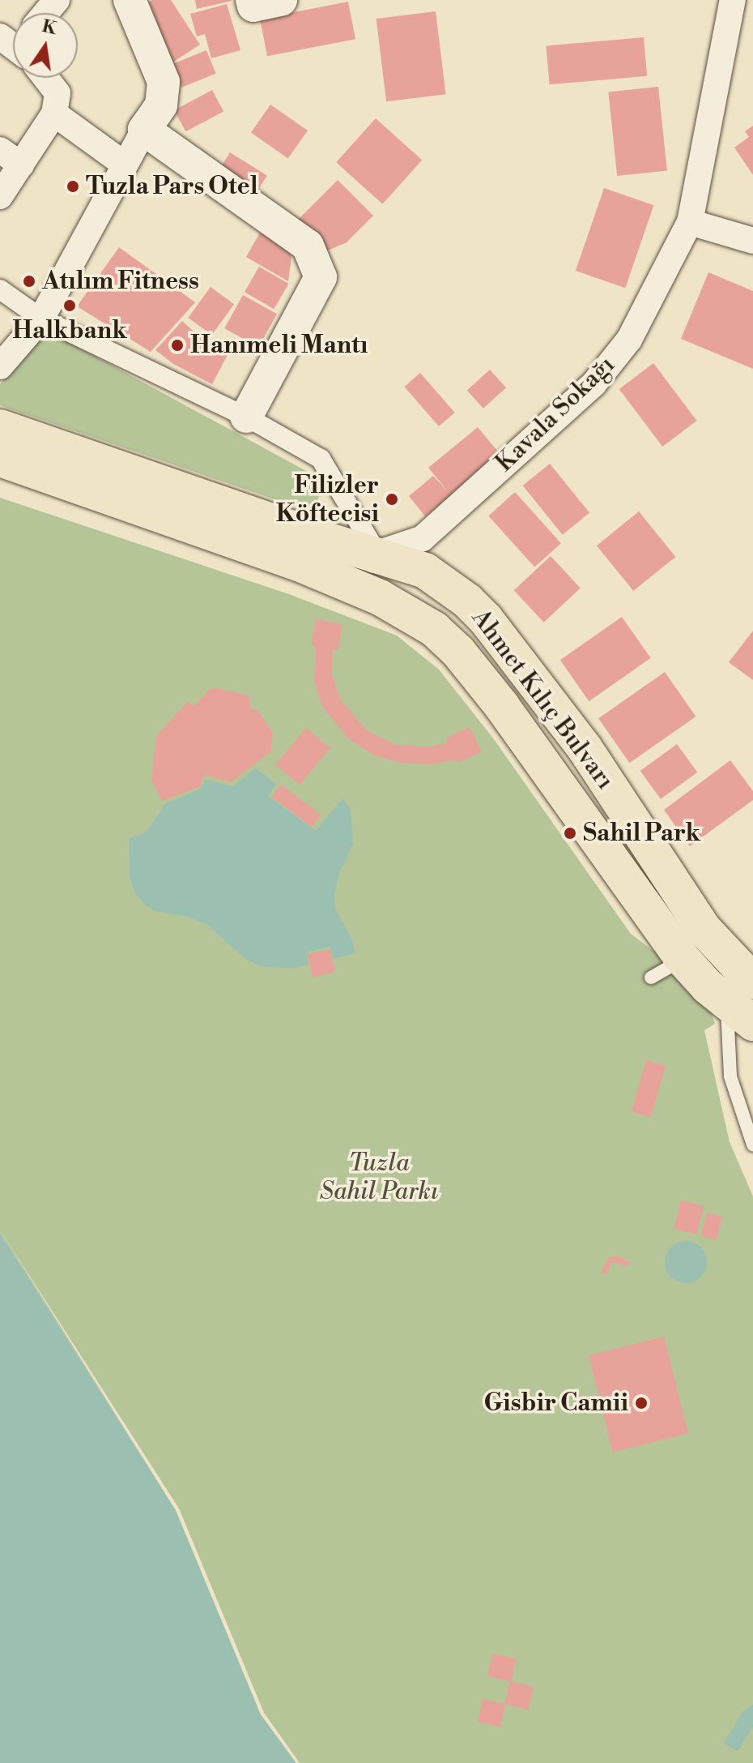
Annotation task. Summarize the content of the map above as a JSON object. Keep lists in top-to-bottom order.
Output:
{
  "streets": {
    "main road": ["Ahmet Kılıç Bulvarı"],
    "street": ["Kavala Sokağı"]
  },
  "crossings": [
    ["Kavala Sokağı", "Ahmet Kılıç Bulvarı"]
  ],
  "parks": ["Tuzla Sahil Parkı"],
  "places": [
    "Tuzla Pars Otel",
    "Atılım Fitness",
    "Halkbank",
    "Hanımeli Mantı",
    "Filizler Köftecisi",
    "Sahil Park",
    "Gisbir Camii"
  ],
  "north": "top"
}
